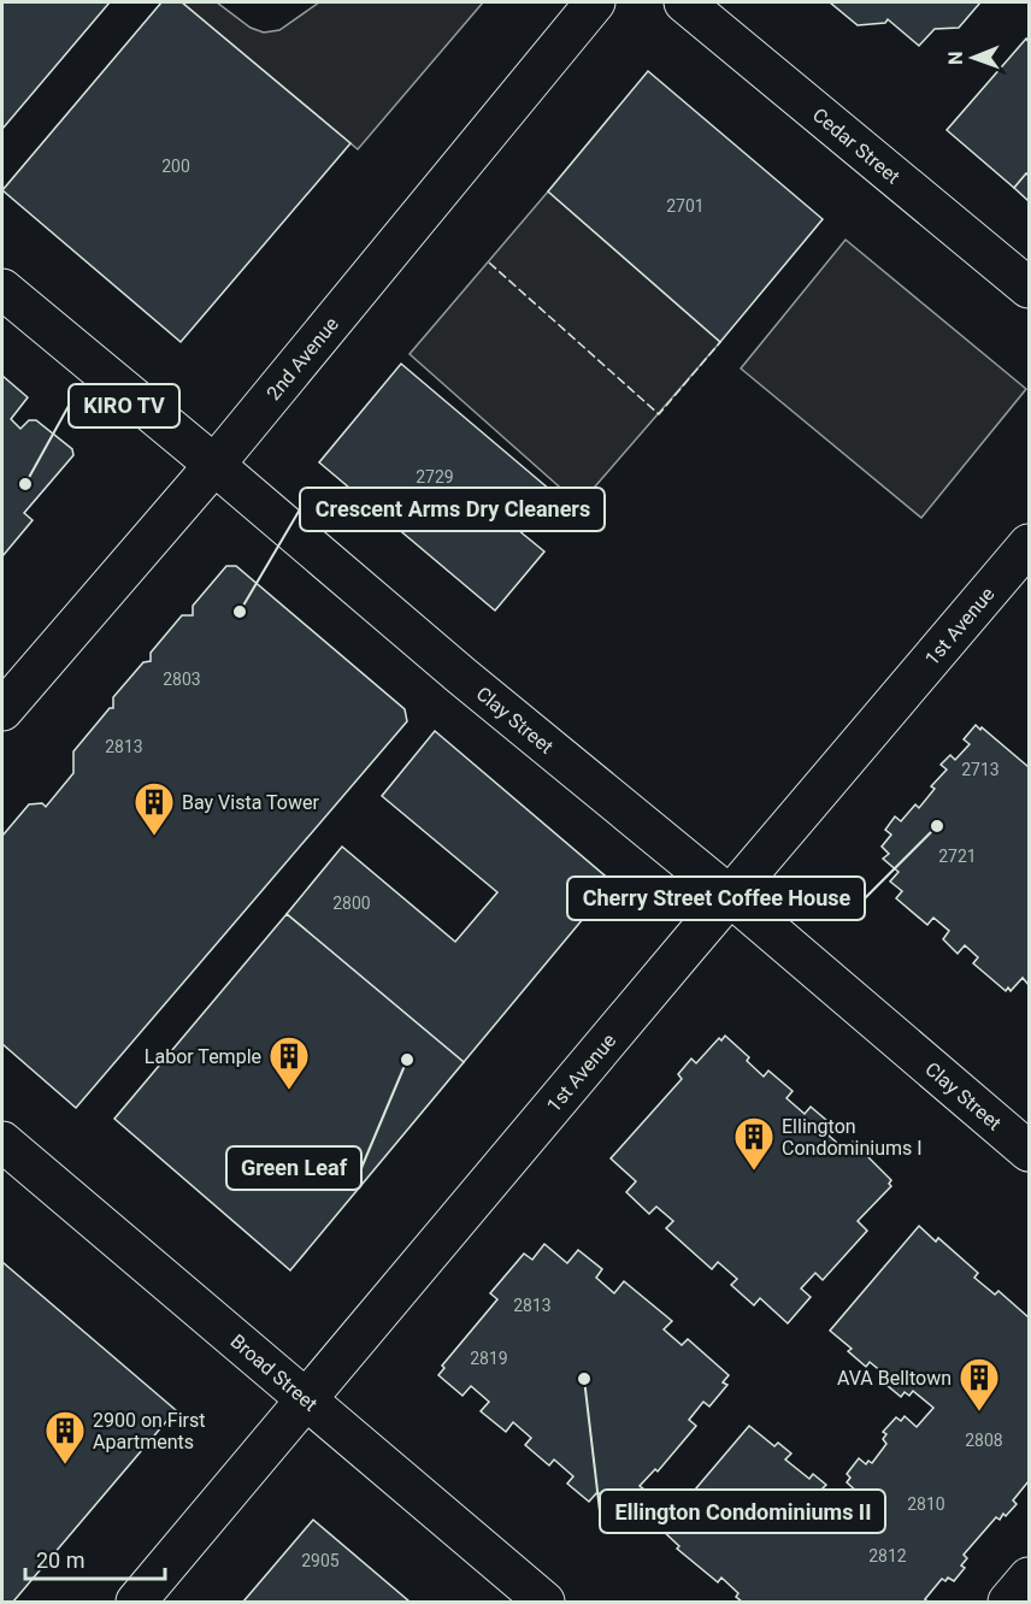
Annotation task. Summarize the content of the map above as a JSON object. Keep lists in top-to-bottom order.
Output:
{
  "streets": {
    "main road": [
      "Cedar Street",
      "2nd Avenue",
      "1st Avenue",
      "Clay Street",
      "Broad Street"
    ]
  },
  "crossings": [
    ["2nd Avenue", "Clay Street"],
    ["1st Avenue", "Clay Street"],
    ["1st Avenue", "Broad Street"]
  ],
  "places": {
    "other": [
      "KIRO TV",
      "Crescent Arms Dry Cleaners",
      "Cherry Street Coffee House",
      "Green Leaf",
      "Ellington Condominiums II"
    ],
    "building": [
      "Bay Vista Tower",
      "Labor Temple",
      "Ellington Condominiums I",
      "AVA Belltown",
      "2900 on First Apartments"
    ]
  },
  "house_numbers": [
    "200",
    "2701",
    "2729",
    "2803",
    "2813",
    "2713",
    "2721",
    "2800",
    "2813",
    "2819",
    "2808",
    "2810",
    "2812",
    "2905"
  ],
  "scale_bar": "20 m",
  "north": "left"
}
